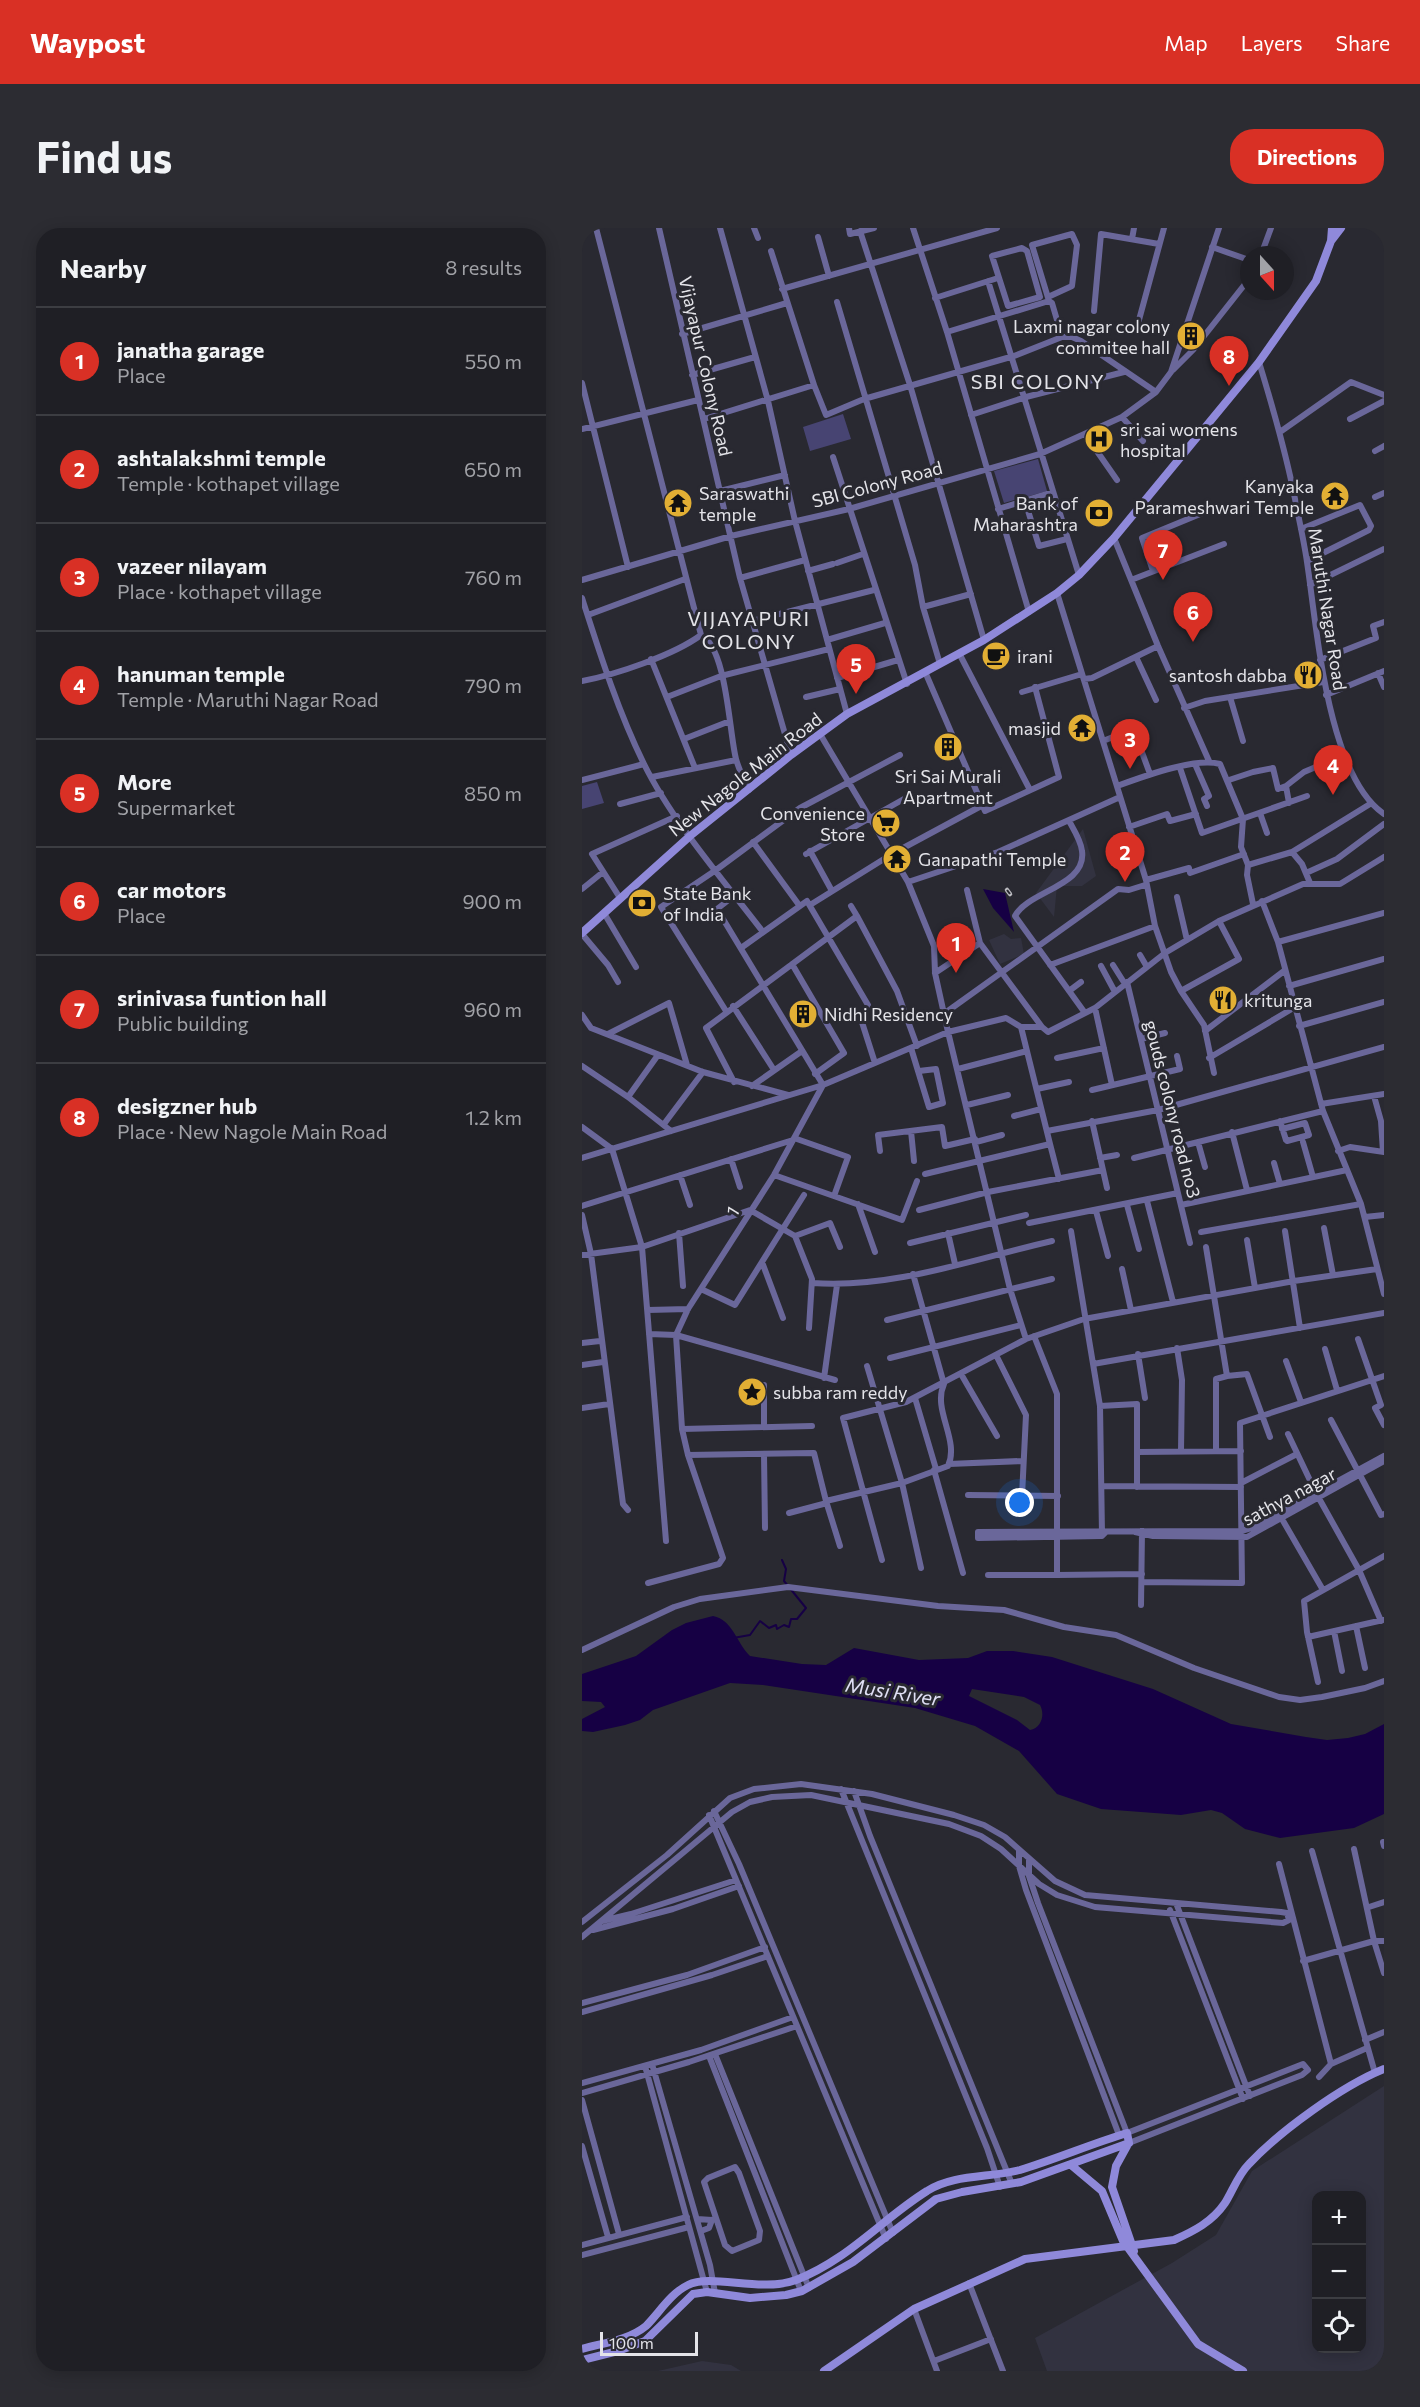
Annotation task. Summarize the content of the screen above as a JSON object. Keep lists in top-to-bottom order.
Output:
{
  "streets": {
    "street": [
      "Vijayapur Colony Road",
      "SBI Colony Road",
      "Maruthi Nagar Road",
      "New Nagole Main Road",
      "gouds colony road no3",
      "1",
      "sathya nagar"
    ]
  },
  "crossings": [
    ["Vijayapur Colony Road", "SBI Colony Road"],
    ["Vijayapur Colony Road", "New Nagole Main Road"],
    ["Maruthi Nagar Road", "New Nagole Main Road"]
  ],
  "districts": ["SBI COLONY", "VIJAYAPURI COLONY"],
  "water": ["Musi River"],
  "places": {
    "building": ["Laxmi nagar colony commitee hall", "Sri Sai Murali Apartment", "Nidhi Residency"],
    "hospital": ["sri sai womens hospital"],
    "temple": [
      "Kanyaka Parameshwari Temple",
      "Saraswathi temple",
      "masjid",
      "Ganapathi Temple"
    ],
    "bank": ["Bank of Maharashtra", "State Bank of India"],
    "cafe": ["irani"],
    "restaurant": ["santosh dabba", "kritunga"],
    "supermarket": ["Convenience Store"],
    "place": ["subba ram reddy"]
  },
  "scale_bar": "100 m",
  "north": "bottom",
  "page": {
    "header": "Waypost",
    "nav": ["Map", "Layers", "Share"],
    "buttons": "Directions",
    "title": "Find us",
    "heading": ["Nearby", "8 results"],
    "list": [
      {
        "mark": "1",
        "name": "janatha garage",
        "note": "Place",
        "value": "550 m"
      },
      {
        "mark": "2",
        "name": "ashtalakshmi temple",
        "note": "Temple · kothapet village",
        "value": "650 m"
      },
      {
        "mark": "3",
        "name": "vazeer nilayam",
        "note": "Place · kothapet village",
        "value": "760 m"
      },
      {
        "mark": "4",
        "name": "hanuman temple",
        "note": "Temple · Maruthi Nagar Road",
        "value": "790 m"
      },
      {
        "mark": "5",
        "name": "More",
        "note": "Supermarket",
        "value": "850 m"
      },
      {
        "mark": "6",
        "name": "car motors",
        "note": "Place",
        "value": "900 m"
      },
      {
        "mark": "7",
        "name": "srinivasa funtion hall",
        "note": "Public building",
        "value": "960 m"
      },
      {
        "mark": "8",
        "name": "desigzner hub",
        "note": "Place · New Nagole Main Road",
        "value": "1.2 km"
      }
    ],
    "pins": [
      "8",
      "7",
      "6",
      "5",
      "3",
      "4",
      "2",
      "1"
    ],
    "map_buttons": ["+", "−"],
    "scale": "100 m"
  }
}
